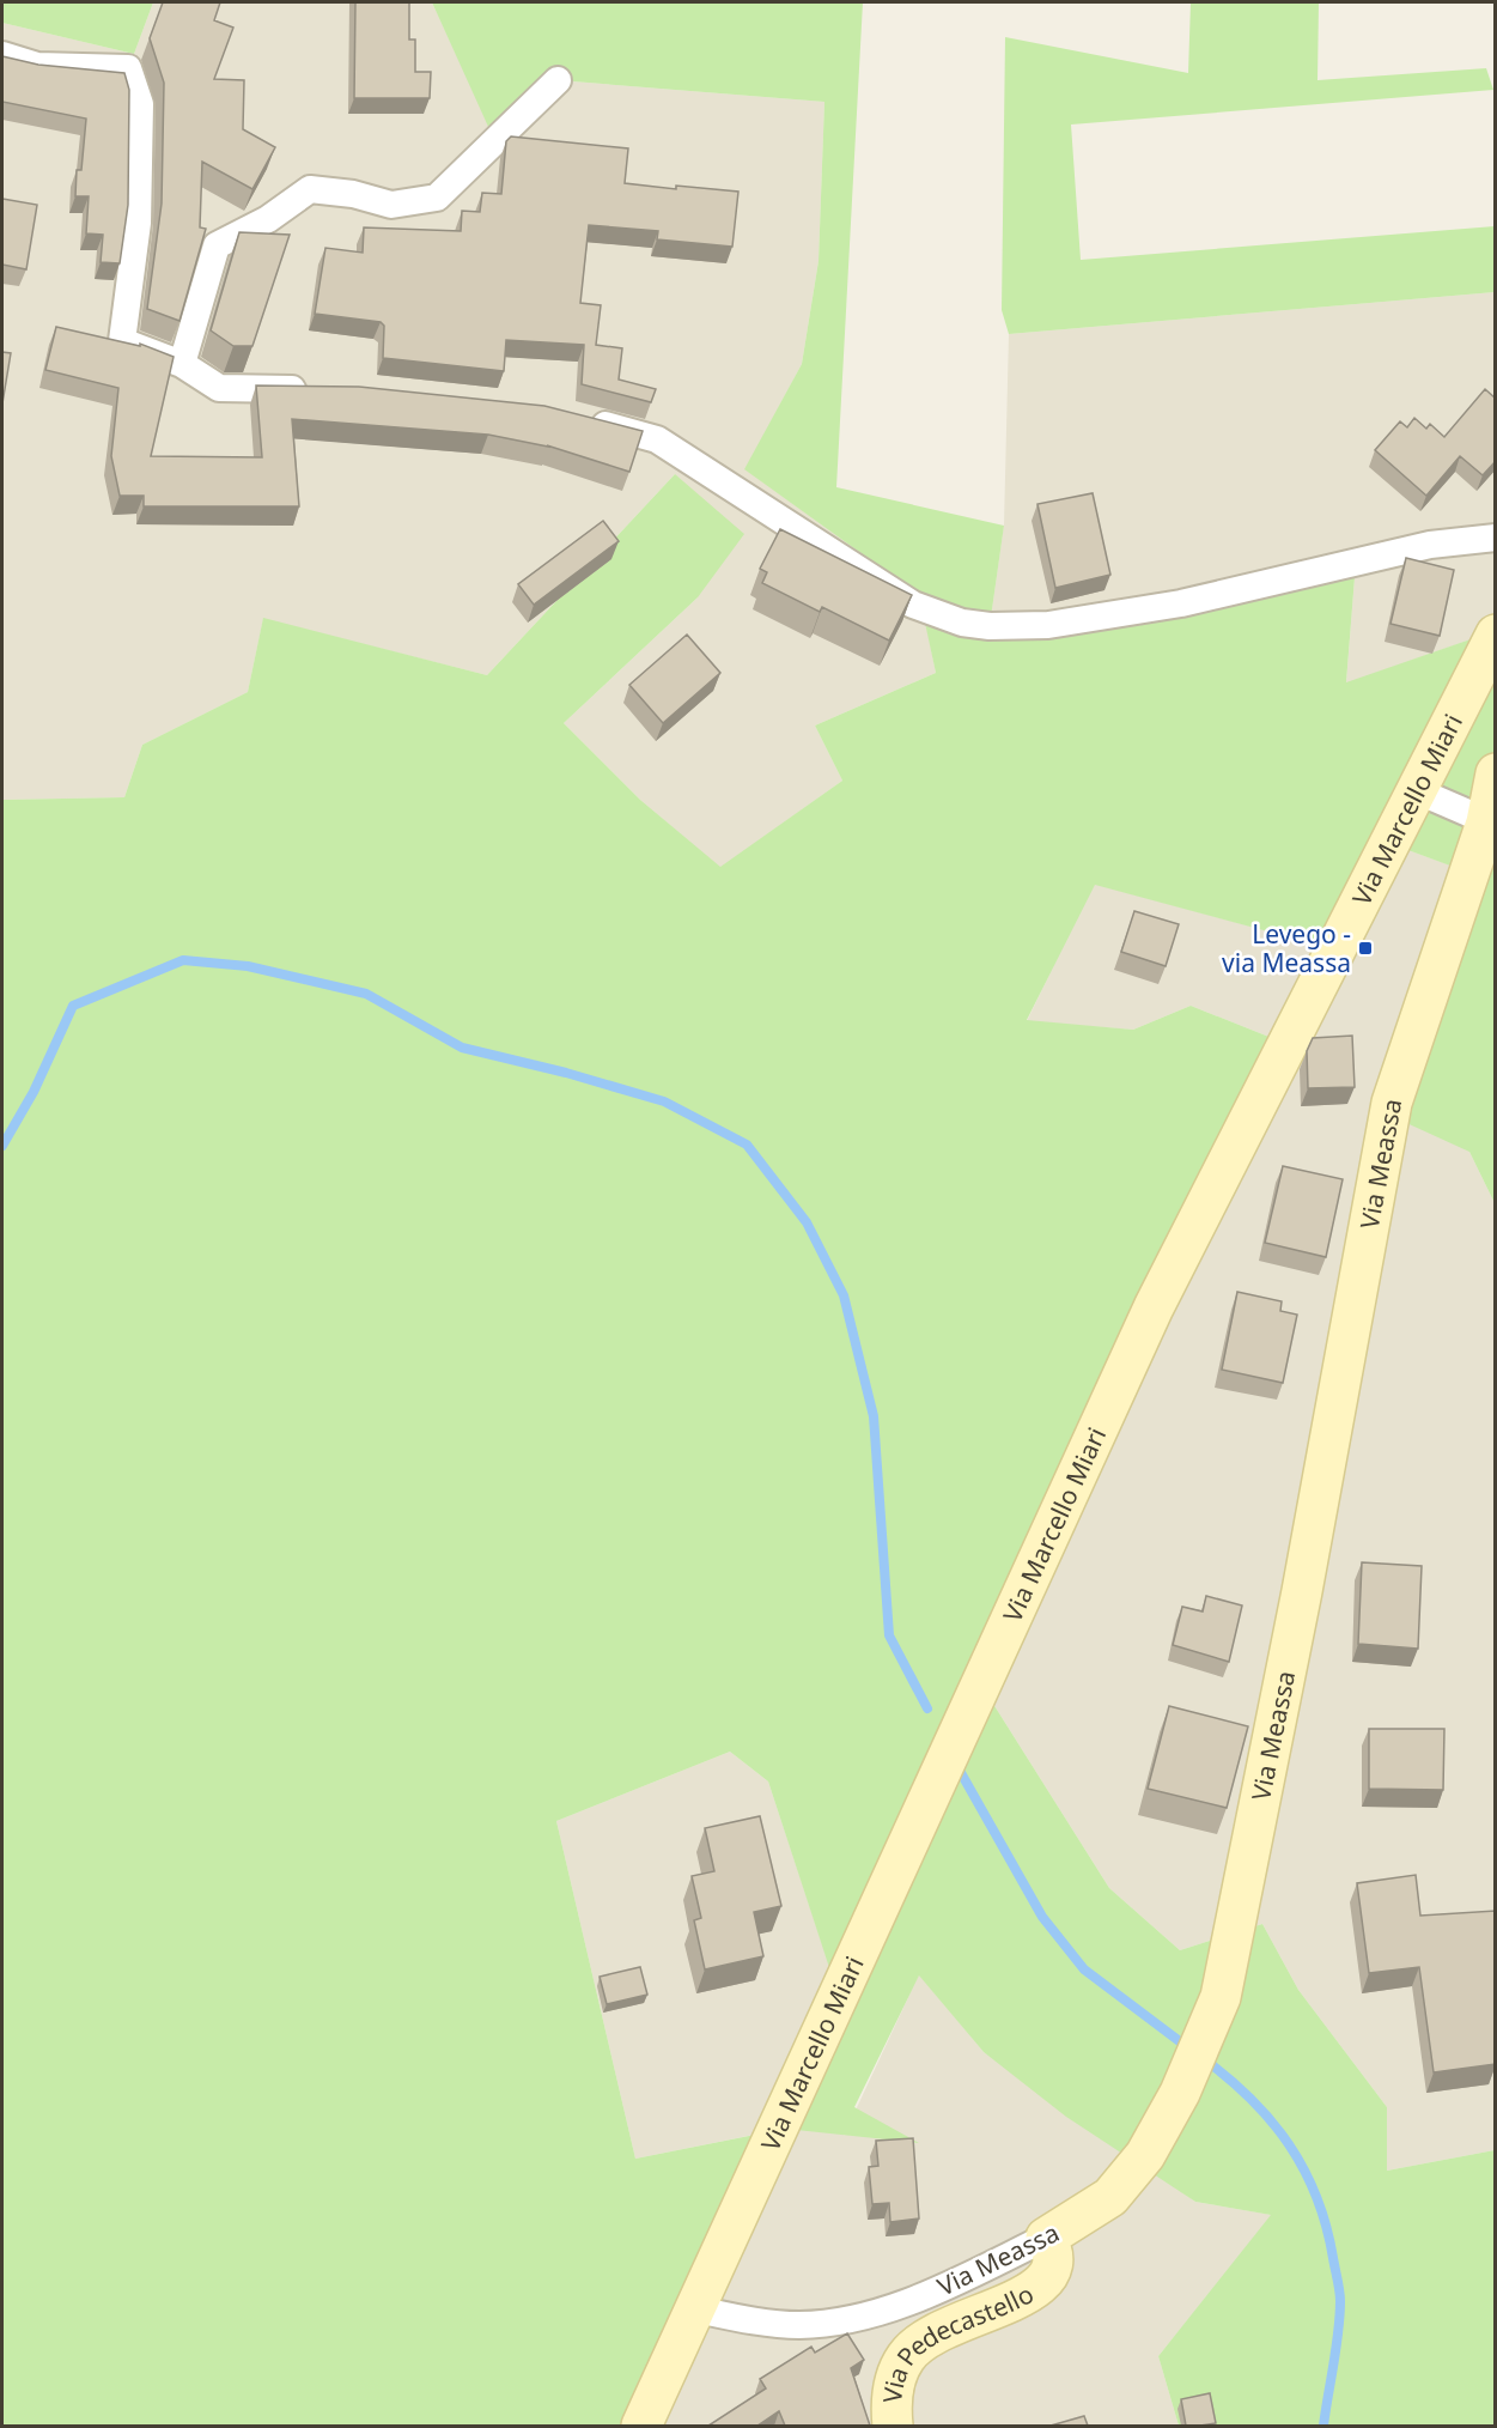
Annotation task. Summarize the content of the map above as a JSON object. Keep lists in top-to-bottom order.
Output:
{
  "streets": {
    "main road": ["Via Marcello Miari", "Via Meassa", "Via Pedecastello"]
  },
  "crossings": [
    ["Via Marcello Miari", "Via Meassa"],
    ["Via Meassa", "Via Pedecastello"]
  ],
  "places": {
    "transit": ["Levego - via Meassa"]
  }
}
